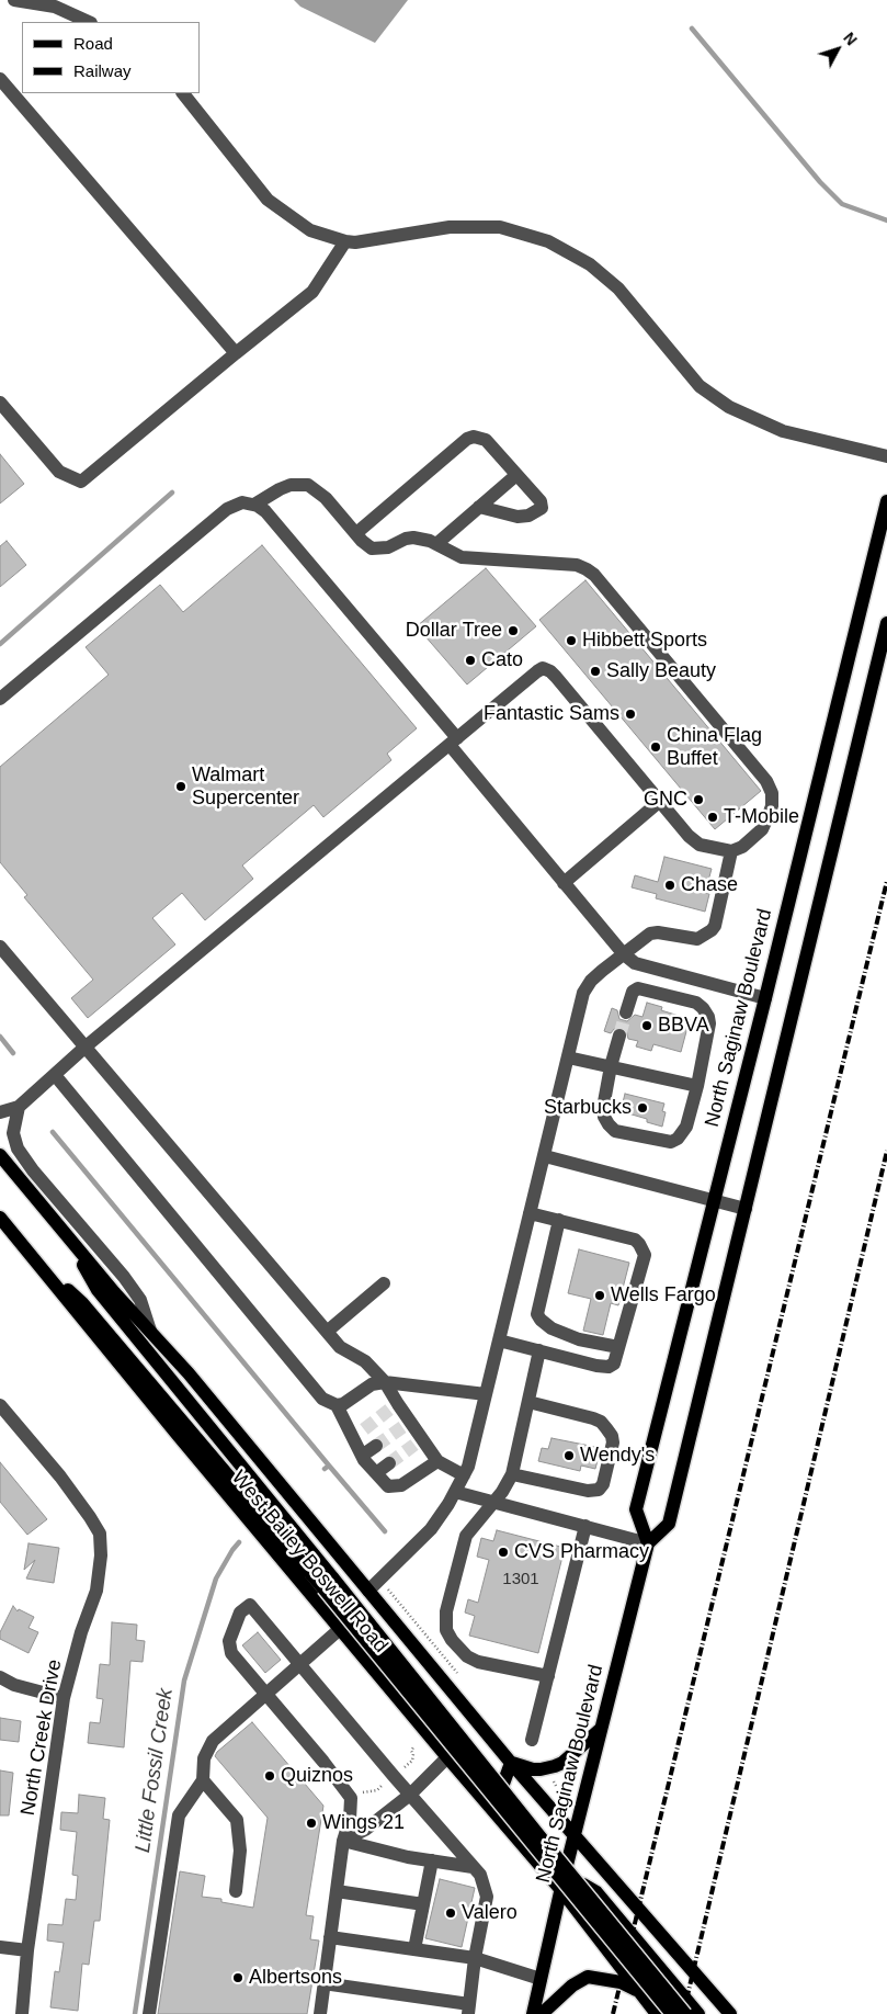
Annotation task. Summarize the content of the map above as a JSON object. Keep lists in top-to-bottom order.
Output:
{
  "streets": {
    "main road": ["North Saginaw Boulevard", "West Bailey Boswell Road"],
    "street": ["North Creek Drive"]
  },
  "crossings": [
    ["North Saginaw Boulevard", "West Bailey Boswell Road"]
  ],
  "water": ["Little Fossil Creek"],
  "places": [
    "Dollar Tree",
    "Hibbett Sports",
    "Cato",
    "Sally Beauty",
    "Fantastic Sams",
    "China Flag Buffet",
    "Walmart Supercenter",
    "GNC",
    "T-Mobile",
    "Chase",
    "BBVA",
    "Starbucks",
    "Wells Fargo",
    "Wendy's",
    "CVS Pharmacy",
    "Quiznos",
    "Wings 21",
    "Valero",
    "Albertsons"
  ],
  "house_numbers": ["1301"],
  "legend": ["Road", "Railway"],
  "north": "top right"
}
